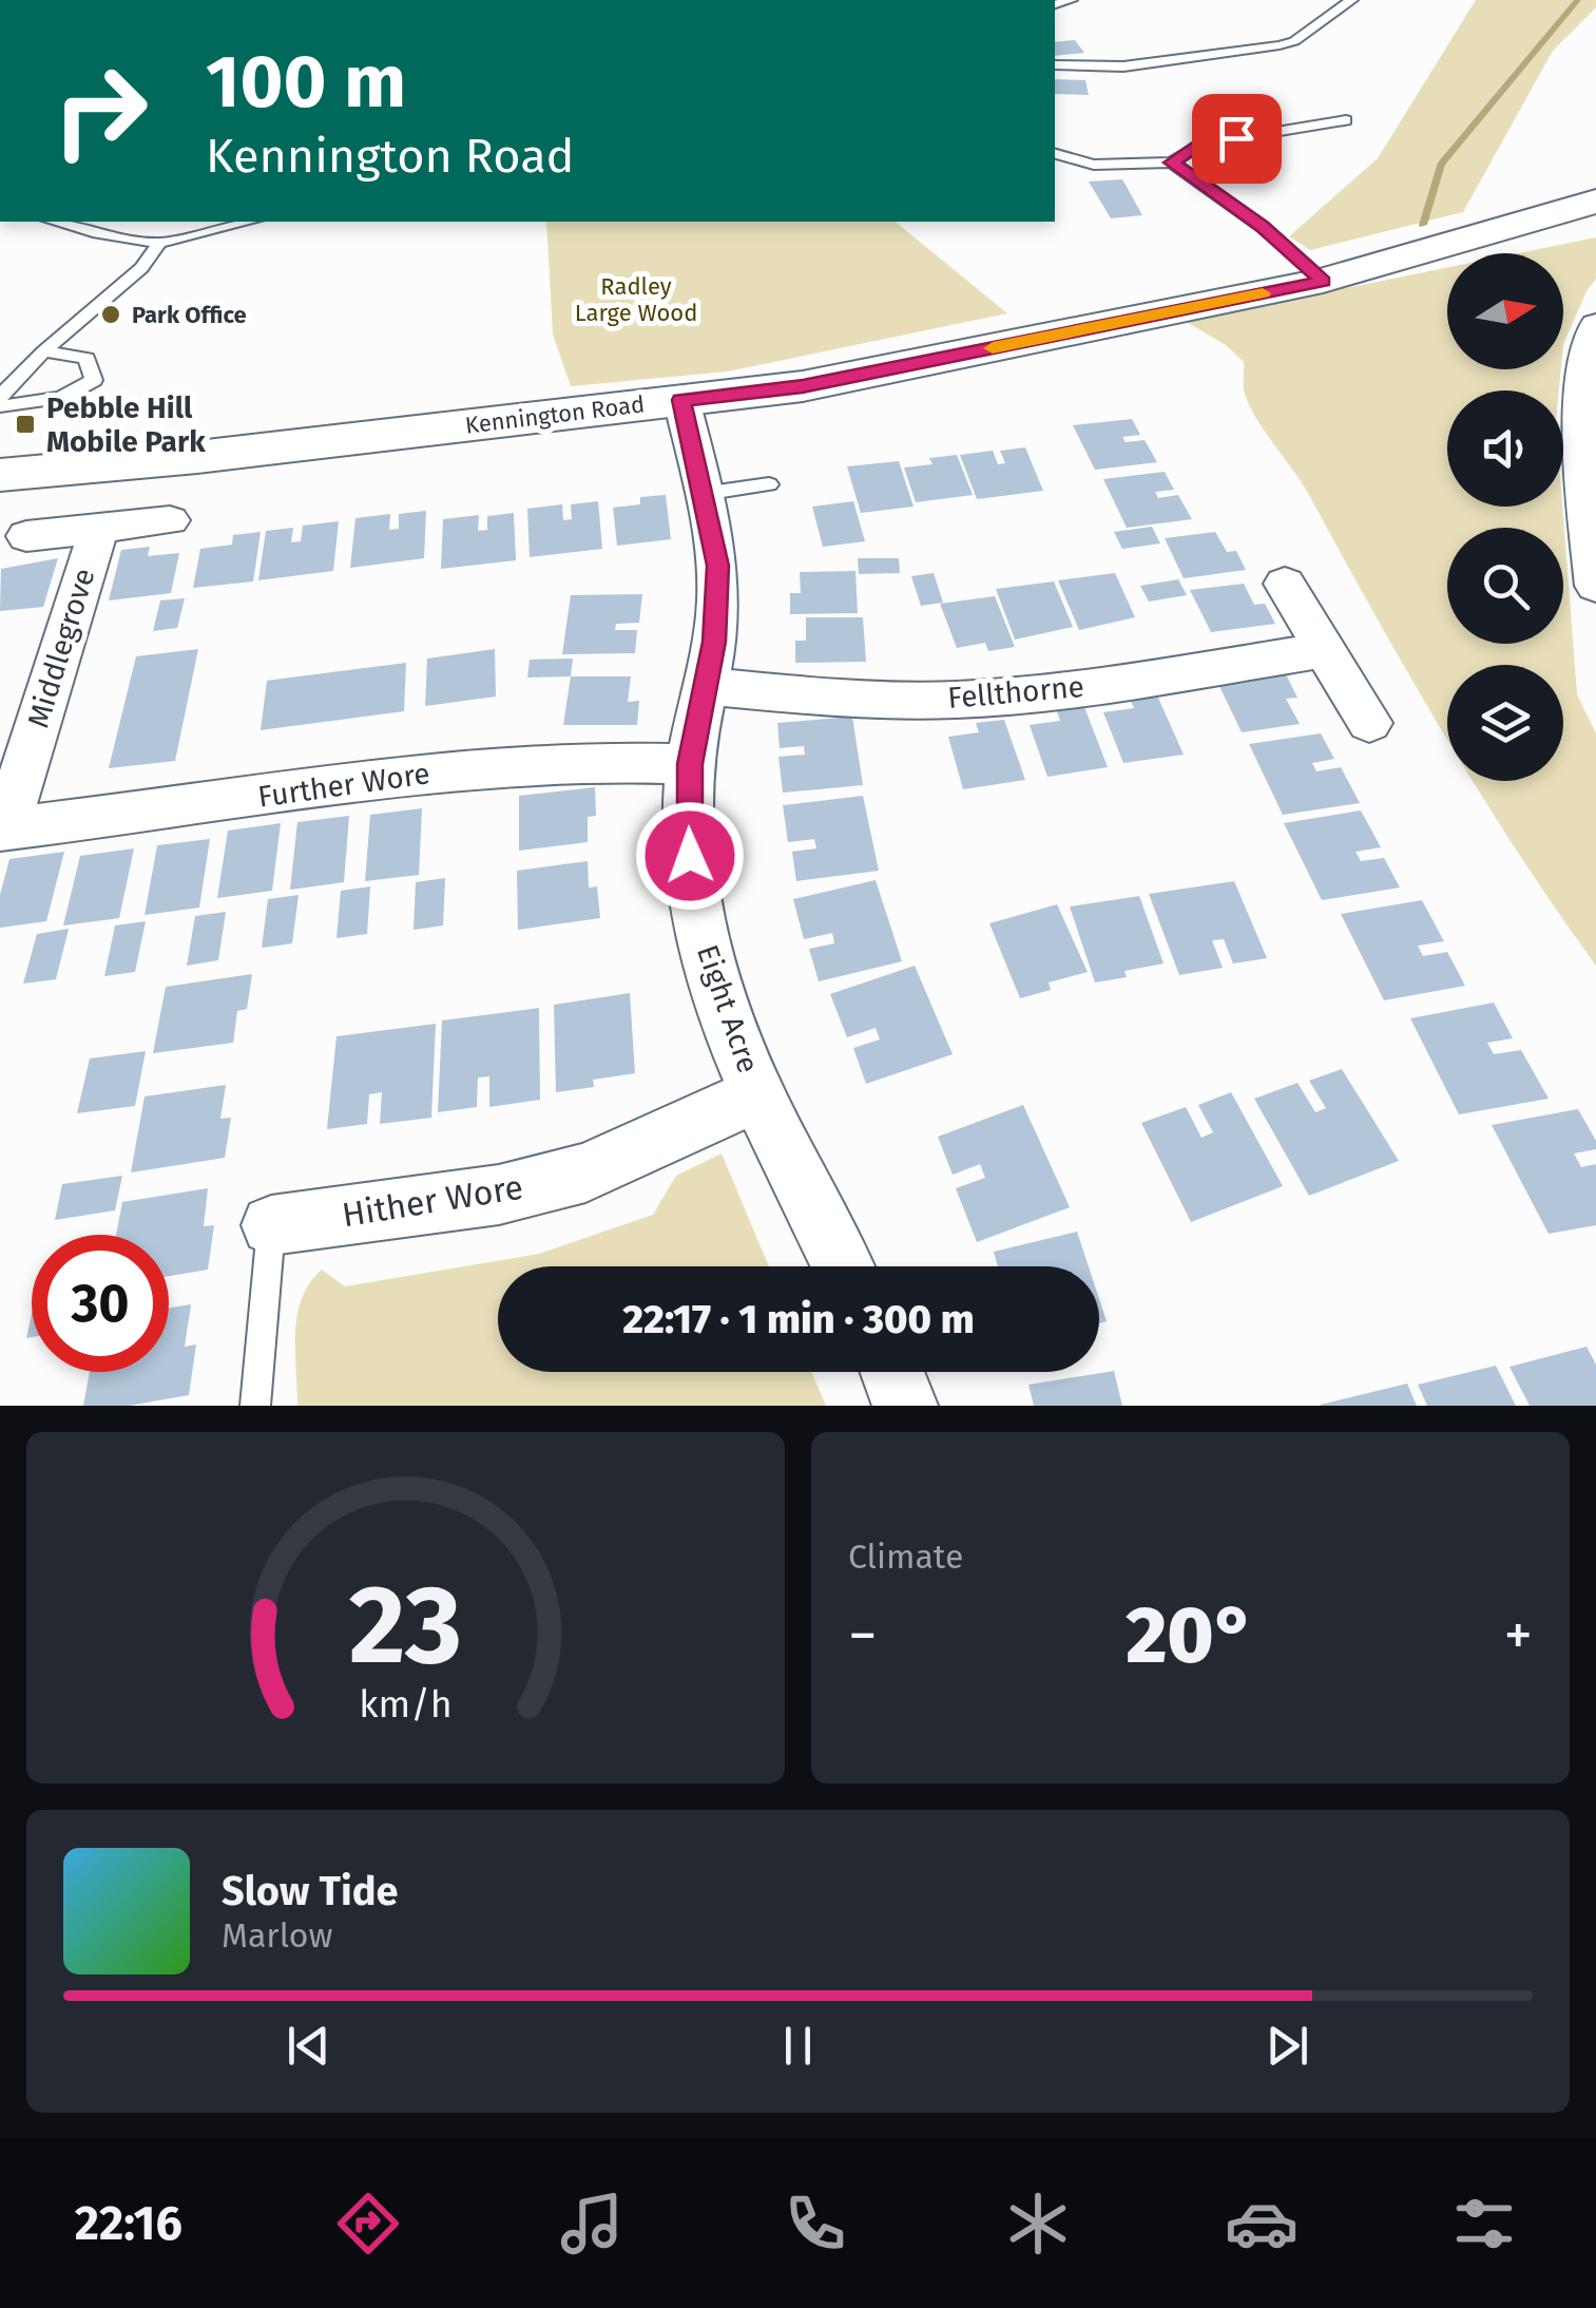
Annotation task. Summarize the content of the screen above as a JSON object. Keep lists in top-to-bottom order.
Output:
{
  "streets": {
    "street": [
      "Kennington Road",
      "Middlegrove",
      "Fellthorne",
      "Further Wore",
      "Eight Acre",
      "Hither Wore"
    ]
  },
  "crossings": [
    ["Kennington Road", "Eight Acre"],
    ["Middlegrove", "Further Wore"],
    ["Fellthorne", "Eight Acre"],
    ["Further Wore", "Eight Acre"],
    ["Eight Acre", "Hither Wore"]
  ],
  "parks": ["Radley Large Wood"],
  "places": {
    "other": ["Park Office"],
    "transit": ["Pebble Hill Mobile Park"]
  },
  "north": "right",
  "page": {
    "turn": ["100 m", "Kennington Road"],
    "limit": "30",
    "trip": "22:17 · 1 min · 300 m",
    "tile": "Climate",
    "heat": ["−", "20°", "+"],
    "song": ["Slow Tide", "Marlow"],
    "tabs": "22:16",
    "gauge": ["23", "km/h"]
  }
}
